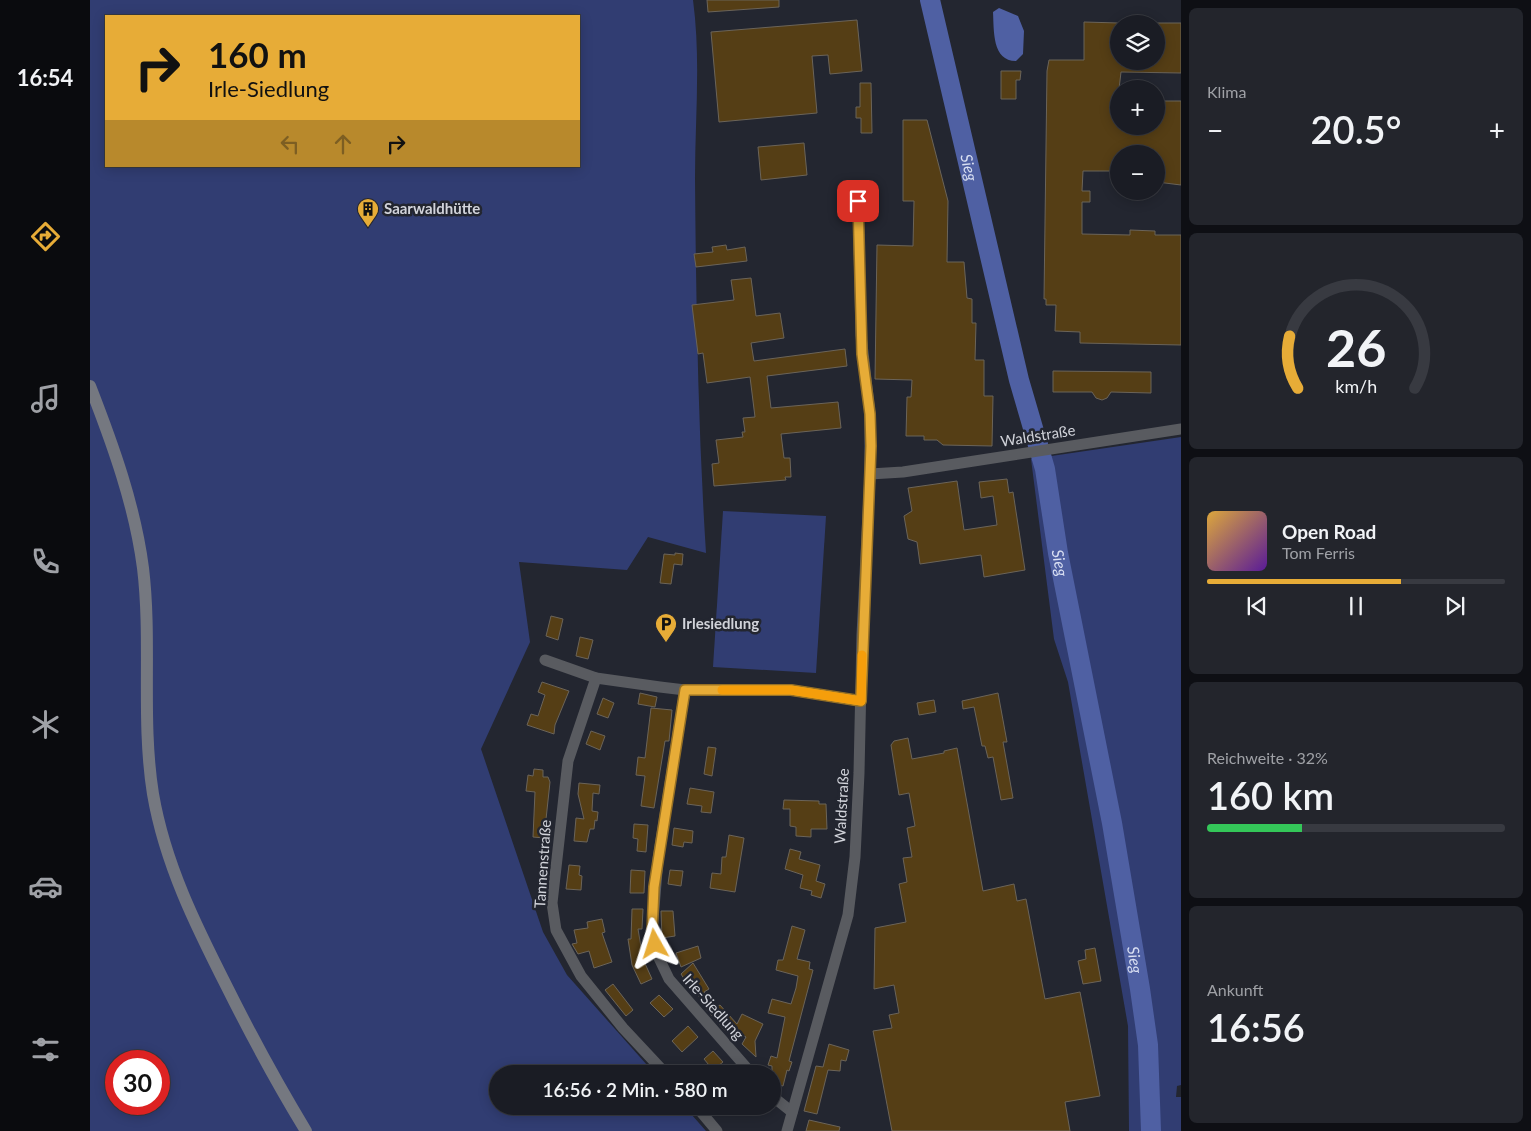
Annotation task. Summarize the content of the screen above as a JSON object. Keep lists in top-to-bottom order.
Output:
{
  "streets": {
    "street": ["Waldstraße", "Tannenstraße", "Irle-Siedlung"]
  },
  "water": ["Sieg"],
  "places": {
    "building": ["Saarwaldhütte"],
    "parking": ["Irlesiedlung"]
  },
  "page": {
    "tabs": "16:54",
    "tile": [
      "Klima",
      ["Reichweite · 32%", "160 km"],
      ["Ankunft", "16:56"]
    ],
    "map_buttons": ["+", "−"],
    "turn": ["160 m", "Irle-Siedlung"],
    "heat": ["−", "20.5°", "+"],
    "song": ["Open Road", "Tom Ferris"],
    "limit": "30",
    "trip": "16:56 · 2 Min. · 580 m",
    "gauge": ["26", "km/h"]
  }
}
